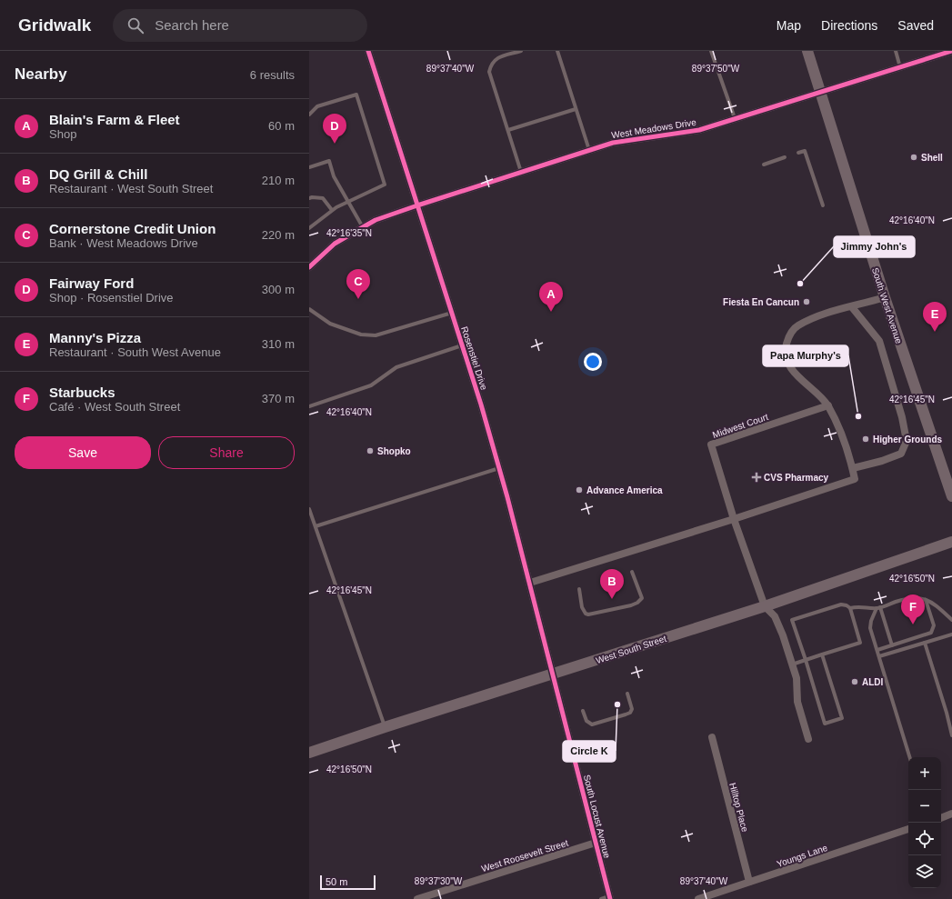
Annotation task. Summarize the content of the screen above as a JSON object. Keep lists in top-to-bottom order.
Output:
{
  "streets": {
    "main road": ["South West Avenue", "West South Street"],
    "street": [
      "West Meadows Drive",
      "Rosenstiel Drive",
      "Midwest Court",
      "Hilltop Place",
      "South Locust Avenue",
      "West Roosevelt Street",
      "Youngs Lane"
    ]
  },
  "crossings": [
    ["West Meadows Drive", "South West Avenue"],
    ["West Meadows Drive", "Rosenstiel Drive"],
    ["Rosenstiel Drive", "West South Street"],
    ["Rosenstiel Drive", "South Locust Avenue"],
    ["Midwest Court", "West South Street"],
    ["West South Street", "South Locust Avenue"],
    ["Hilltop Place", "Youngs Lane"],
    ["South Locust Avenue", "West Roosevelt Street"]
  ],
  "places": {
    "other": [
      "Shell",
      "Jimmy John's",
      "Fiesta En Cancun",
      "Papa Murphy's",
      "Higher Grounds",
      "Shopko",
      "Advance America",
      "ALDI",
      "Circle K"
    ],
    "health": ["CVS Pharmacy"]
  },
  "scale_bar": "50 m",
  "page": {
    "header": "Gridwalk",
    "search": "Search here",
    "nav": ["Map", "Directions", "Saved"],
    "heading": ["Nearby", "6 results"],
    "list": [
      {
        "mark": "A",
        "name": "Blain's Farm & Fleet",
        "note": "Shop",
        "value": "60 m"
      },
      {
        "mark": "B",
        "name": "DQ Grill & Chill",
        "note": "Restaurant · West South Street",
        "value": "210 m"
      },
      {
        "mark": "C",
        "name": "Cornerstone Credit Union",
        "note": "Bank · West Meadows Drive",
        "value": "220 m"
      },
      {
        "mark": "D",
        "name": "Fairway Ford",
        "note": "Shop · Rosenstiel Drive",
        "value": "300 m"
      },
      {
        "mark": "E",
        "name": "Manny's Pizza",
        "note": "Restaurant · South West Avenue",
        "value": "310 m"
      },
      {
        "mark": "F",
        "name": "Starbucks",
        "note": "Café · West South Street",
        "value": "370 m"
      }
    ],
    "pins": [
      "D",
      "C",
      "A",
      "E",
      "B",
      "F"
    ],
    "buttons": ["Save", "Share"],
    "map_buttons": ["+", "−"],
    "scale": "50 m"
  },
  "coordinates": [
    "89°37'40\"W",
    "89°37'50\"W",
    "42°16'40\"N",
    "42°16'35\"N",
    "42°16'45\"N",
    "42°16'50\"N",
    "89°37'30\"W"
  ]
}
